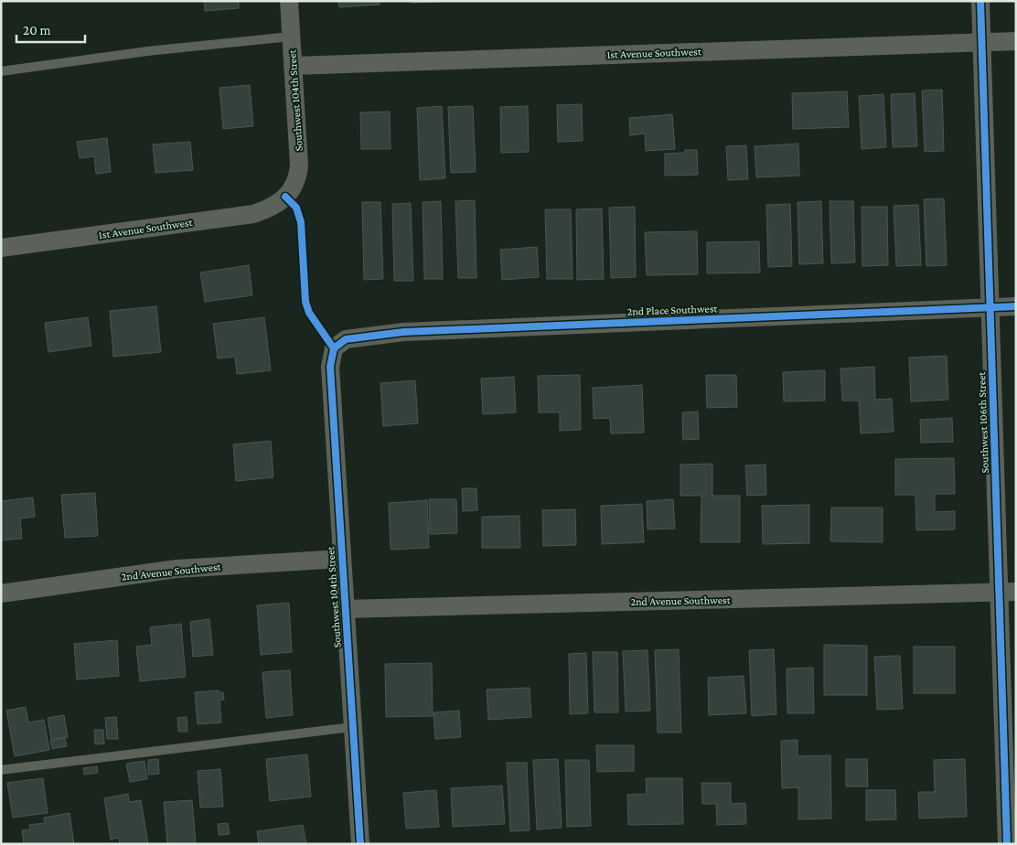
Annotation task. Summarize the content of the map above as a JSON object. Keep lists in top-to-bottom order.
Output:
{
  "streets": {
    "street": [
      "1st Avenue Southwest",
      "Southwest 104th Street",
      "2nd Place Southwest",
      "Southwest 106th Street",
      "2nd Avenue Southwest"
    ]
  },
  "crossings": [
    ["1st Avenue Southwest", "Southwest 104th Street"],
    ["1st Avenue Southwest", "Southwest 106th Street"],
    ["Southwest 104th Street", "2nd Place Southwest"],
    ["Southwest 104th Street", "2nd Avenue Southwest"],
    ["2nd Place Southwest", "Southwest 106th Street"],
    ["Southwest 106th Street", "2nd Avenue Southwest"]
  ],
  "scale_bar": "20 m"
}
